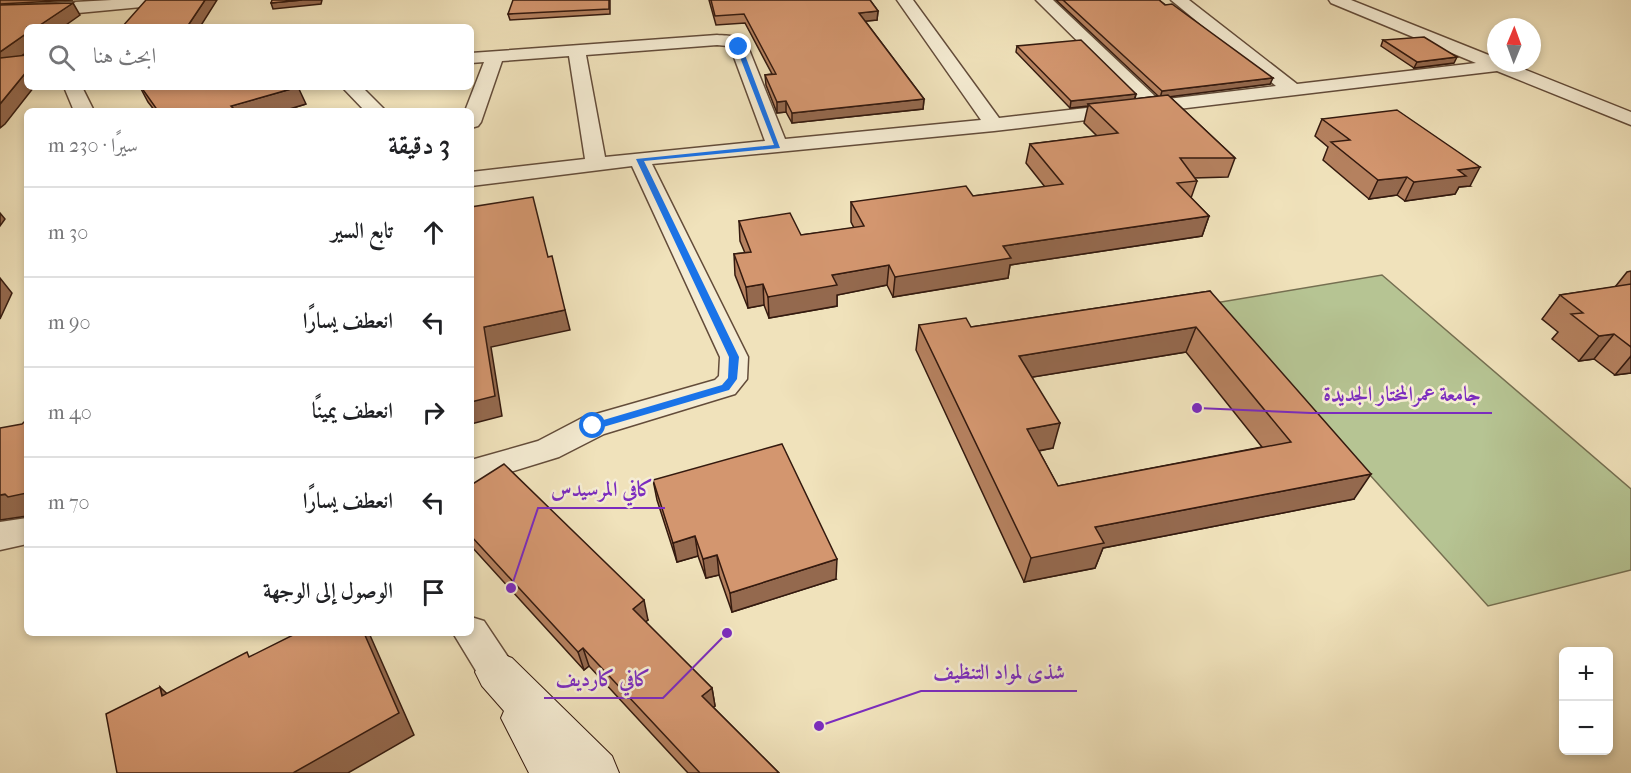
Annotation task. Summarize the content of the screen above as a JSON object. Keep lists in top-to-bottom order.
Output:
{
  "places": [
    "جامعة عمرالمختار الجديدة",
    "كافي المرسيدس",
    "كافي كارديف",
    "شذى لمواد التنظيف"
  ],
  "north": "top",
  "page": {
    "search": "ابحث هنا",
    "heading": ["3 دقيقة", "سيرًا · 230 m"],
    "list": [
      ["تابع السير", "30 m"],
      ["انعطف يسارًا", "90 m"],
      ["انعطف يمينًا", "40 m"],
      ["انعطف يسارًا", "70 m"],
      "الوصول إلى الوجهة"
    ],
    "map_buttons": ["+", "−"]
  }
}
